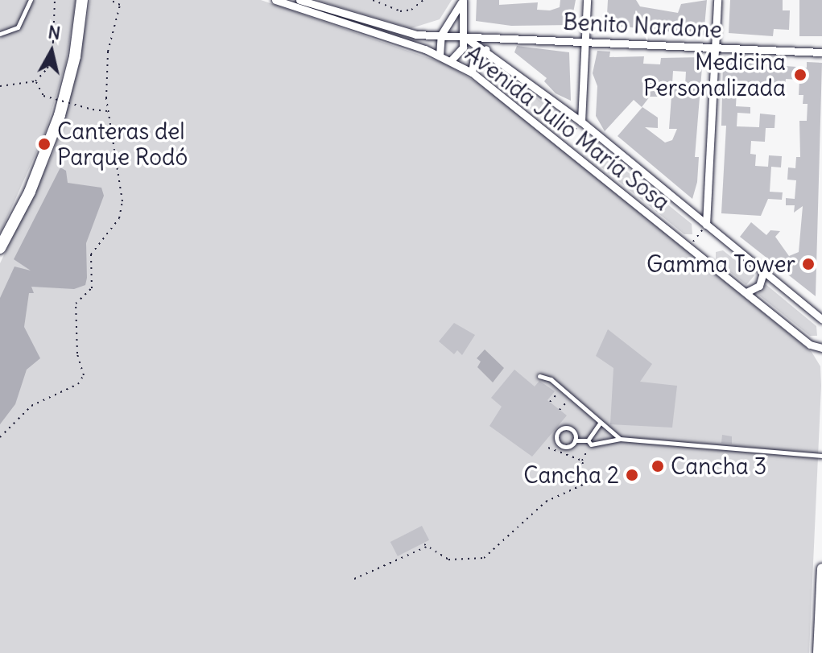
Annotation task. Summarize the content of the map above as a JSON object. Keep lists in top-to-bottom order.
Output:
{
  "streets": {
    "street": ["Benito Nardone", "Avenida Julio María Sosa"]
  },
  "crossings": [
    ["Benito Nardone", "Avenida Julio María Sosa"]
  ],
  "places": [
    "Medicina Personalizada",
    "Canteras del Parque Rodó",
    "Gamma Tower",
    "Cancha 3",
    "Cancha 2"
  ],
  "north": "top"
}
